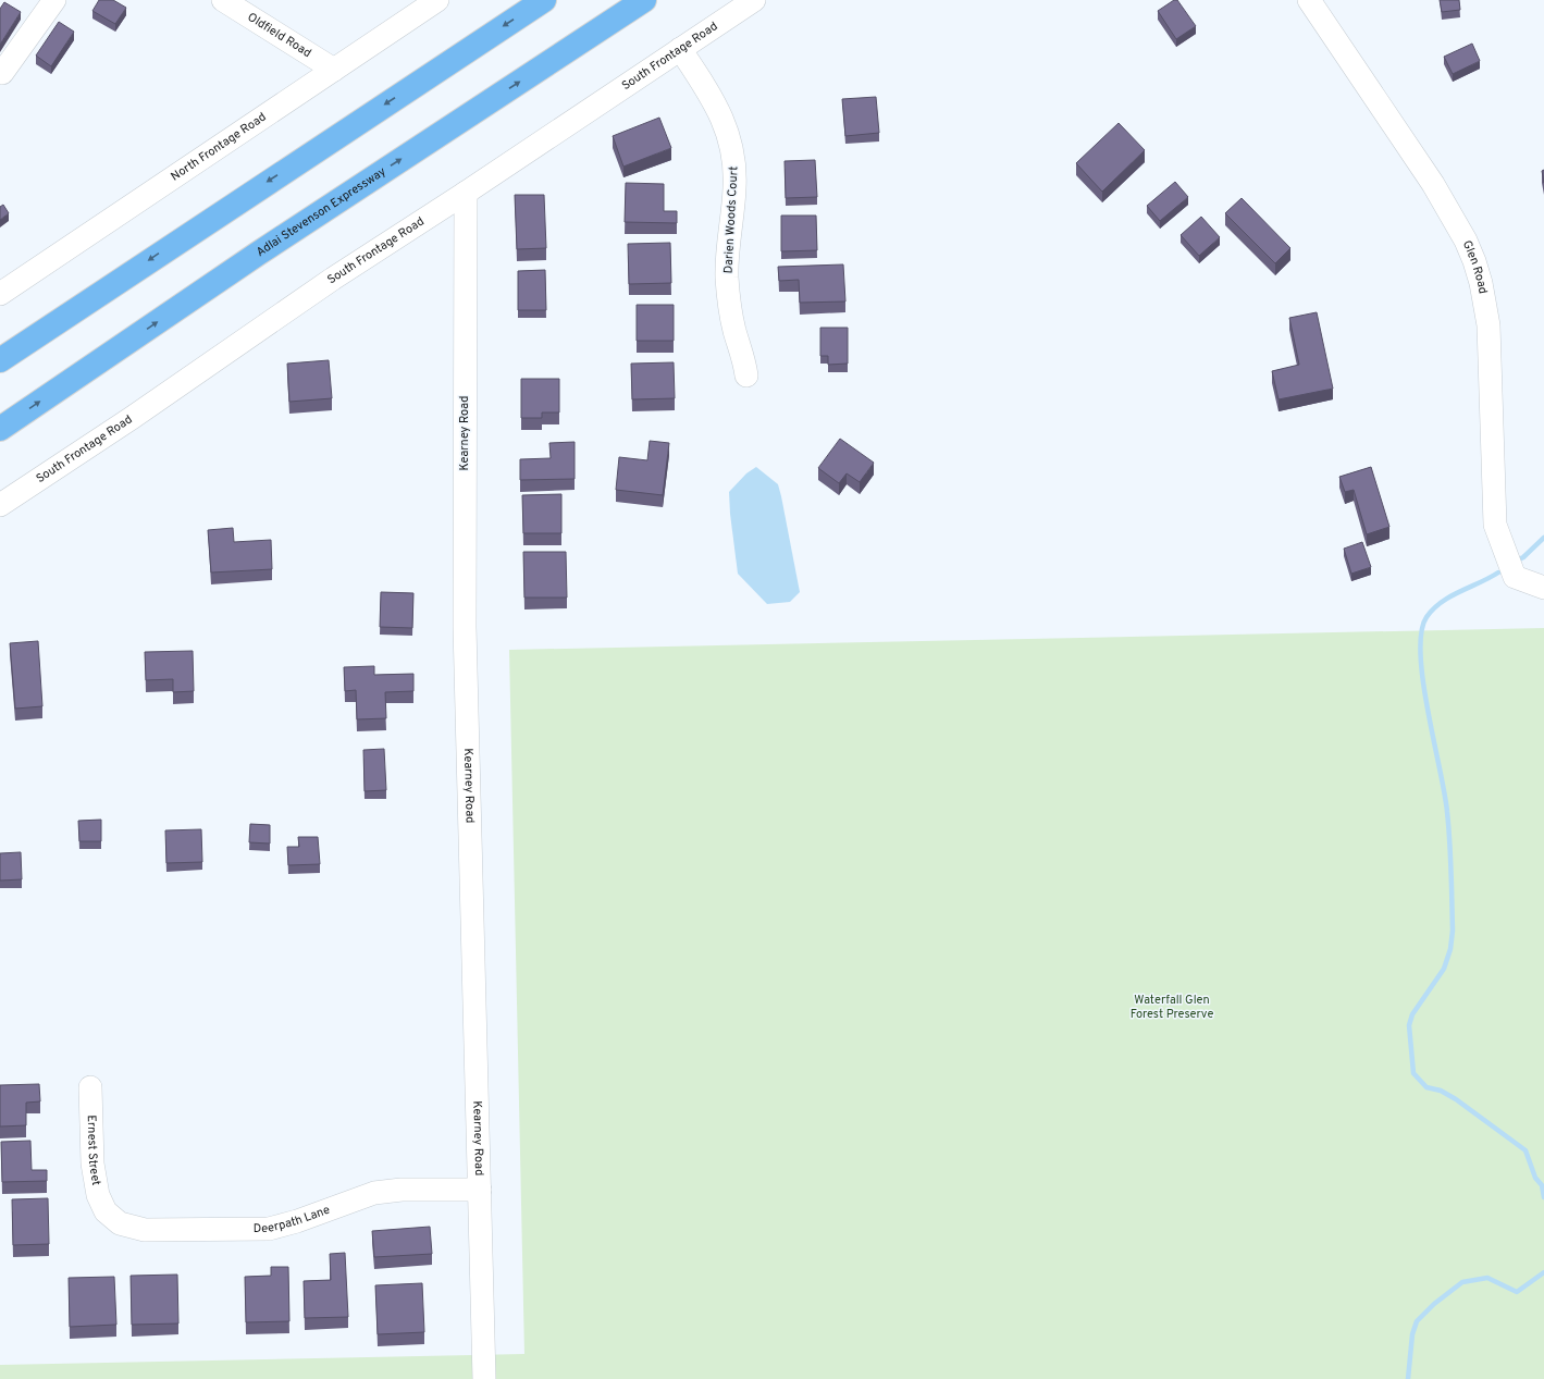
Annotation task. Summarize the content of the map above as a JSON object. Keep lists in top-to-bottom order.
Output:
{
  "streets": {
    "highway": ["Adlai Stevenson Expressway"],
    "street": [
      "Oldfield Road",
      "South Frontage Road",
      "North Frontage Road",
      "Darien Woods Court",
      "Glen Road",
      "Kearney Road",
      "Ernest Street",
      "Deerpath Lane"
    ]
  },
  "crossings": [
    ["Oldfield Road", "North Frontage Road"],
    ["South Frontage Road", "Darien Woods Court"],
    ["South Frontage Road", "Kearney Road"],
    ["Kearney Road", "Deerpath Lane"],
    ["Ernest Street", "Deerpath Lane"]
  ],
  "parks": ["Waterfall Glen Forest Preserve"]
}
